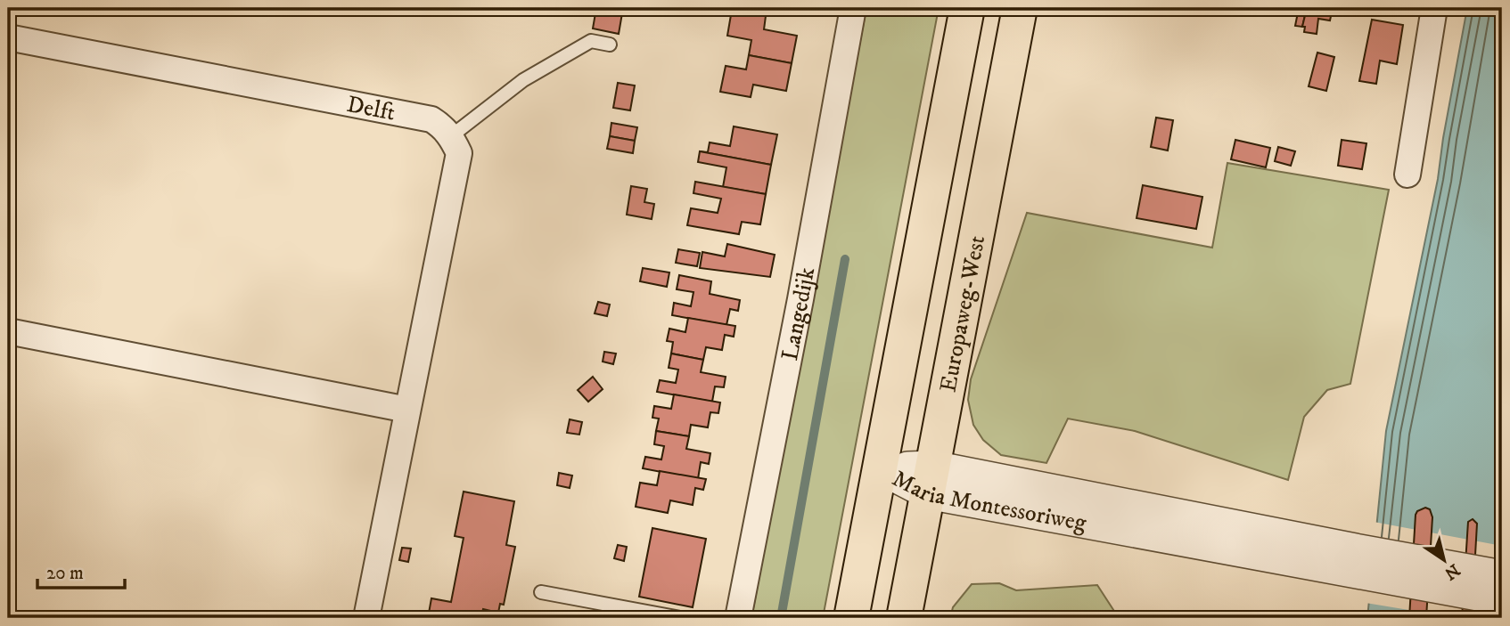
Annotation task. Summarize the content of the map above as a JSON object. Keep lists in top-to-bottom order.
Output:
{
  "streets": {
    "main road": ["Europaweg-West"],
    "street": ["Delft", "Langedijk", "Maria Montessoriweg"]
  },
  "crossings": [
    ["Europaweg-West", "Maria Montessoriweg"]
  ],
  "scale_bar": "20 m",
  "north": "bottom right"
}
